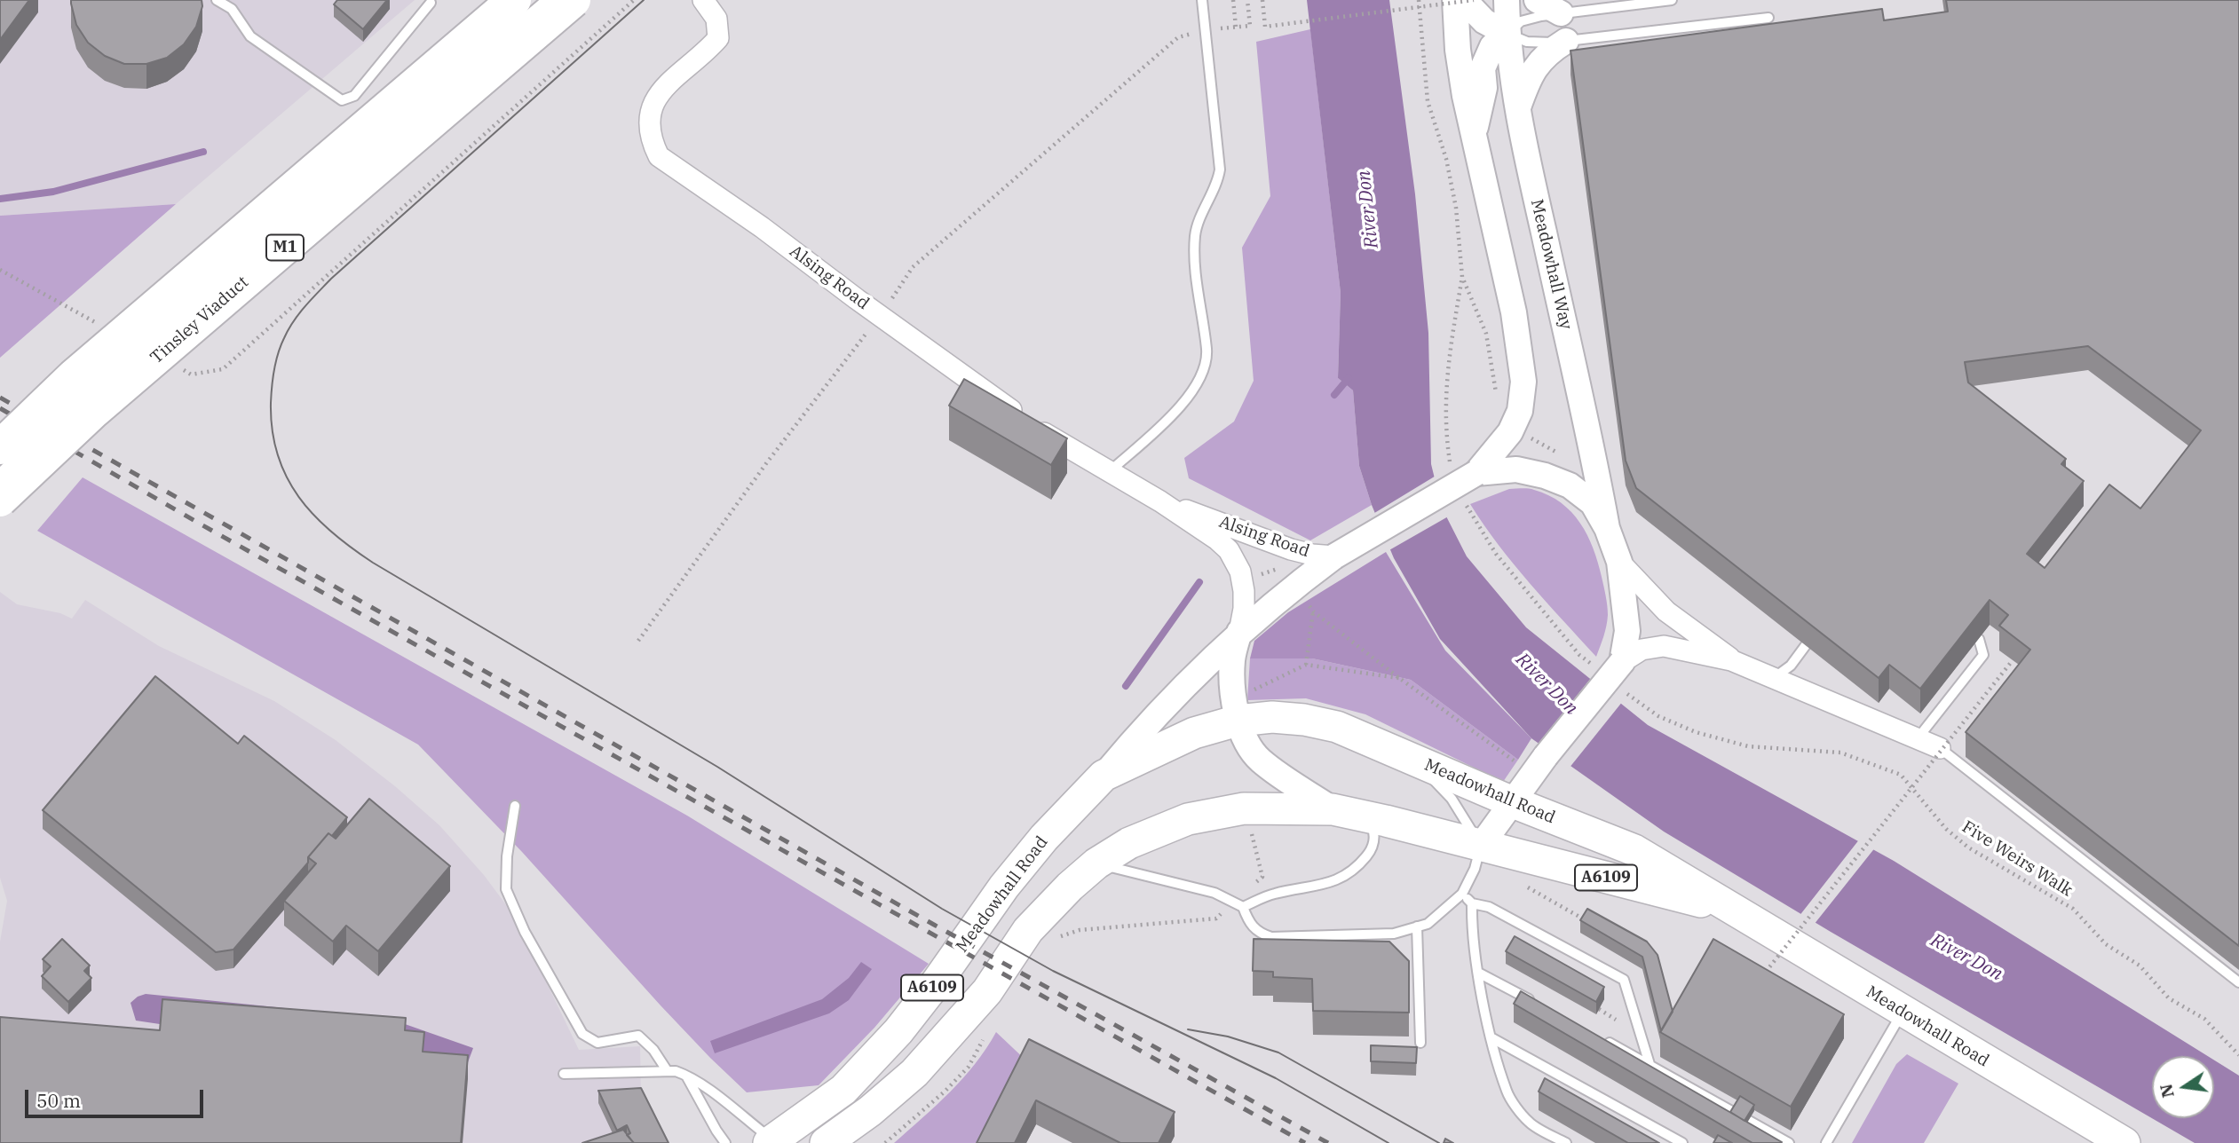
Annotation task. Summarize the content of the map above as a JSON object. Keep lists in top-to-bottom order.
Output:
{
  "streets": {
    "highway": ["M1", "Tinsley Viaduct"],
    "main road": ["Meadowhall Road", "A6109"],
    "street": ["Meadowhall Way", "Alsing Road"],
    "path": ["Five Weirs Walk"]
  },
  "crossings": [
    ["Meadowhall Way", "Alsing Road"],
    ["Meadowhall Way", "Meadowhall Road"],
    ["Alsing Road", "Meadowhall Road"]
  ],
  "water": ["River Don"],
  "scale_bar": "50 m",
  "north": "left"
}
